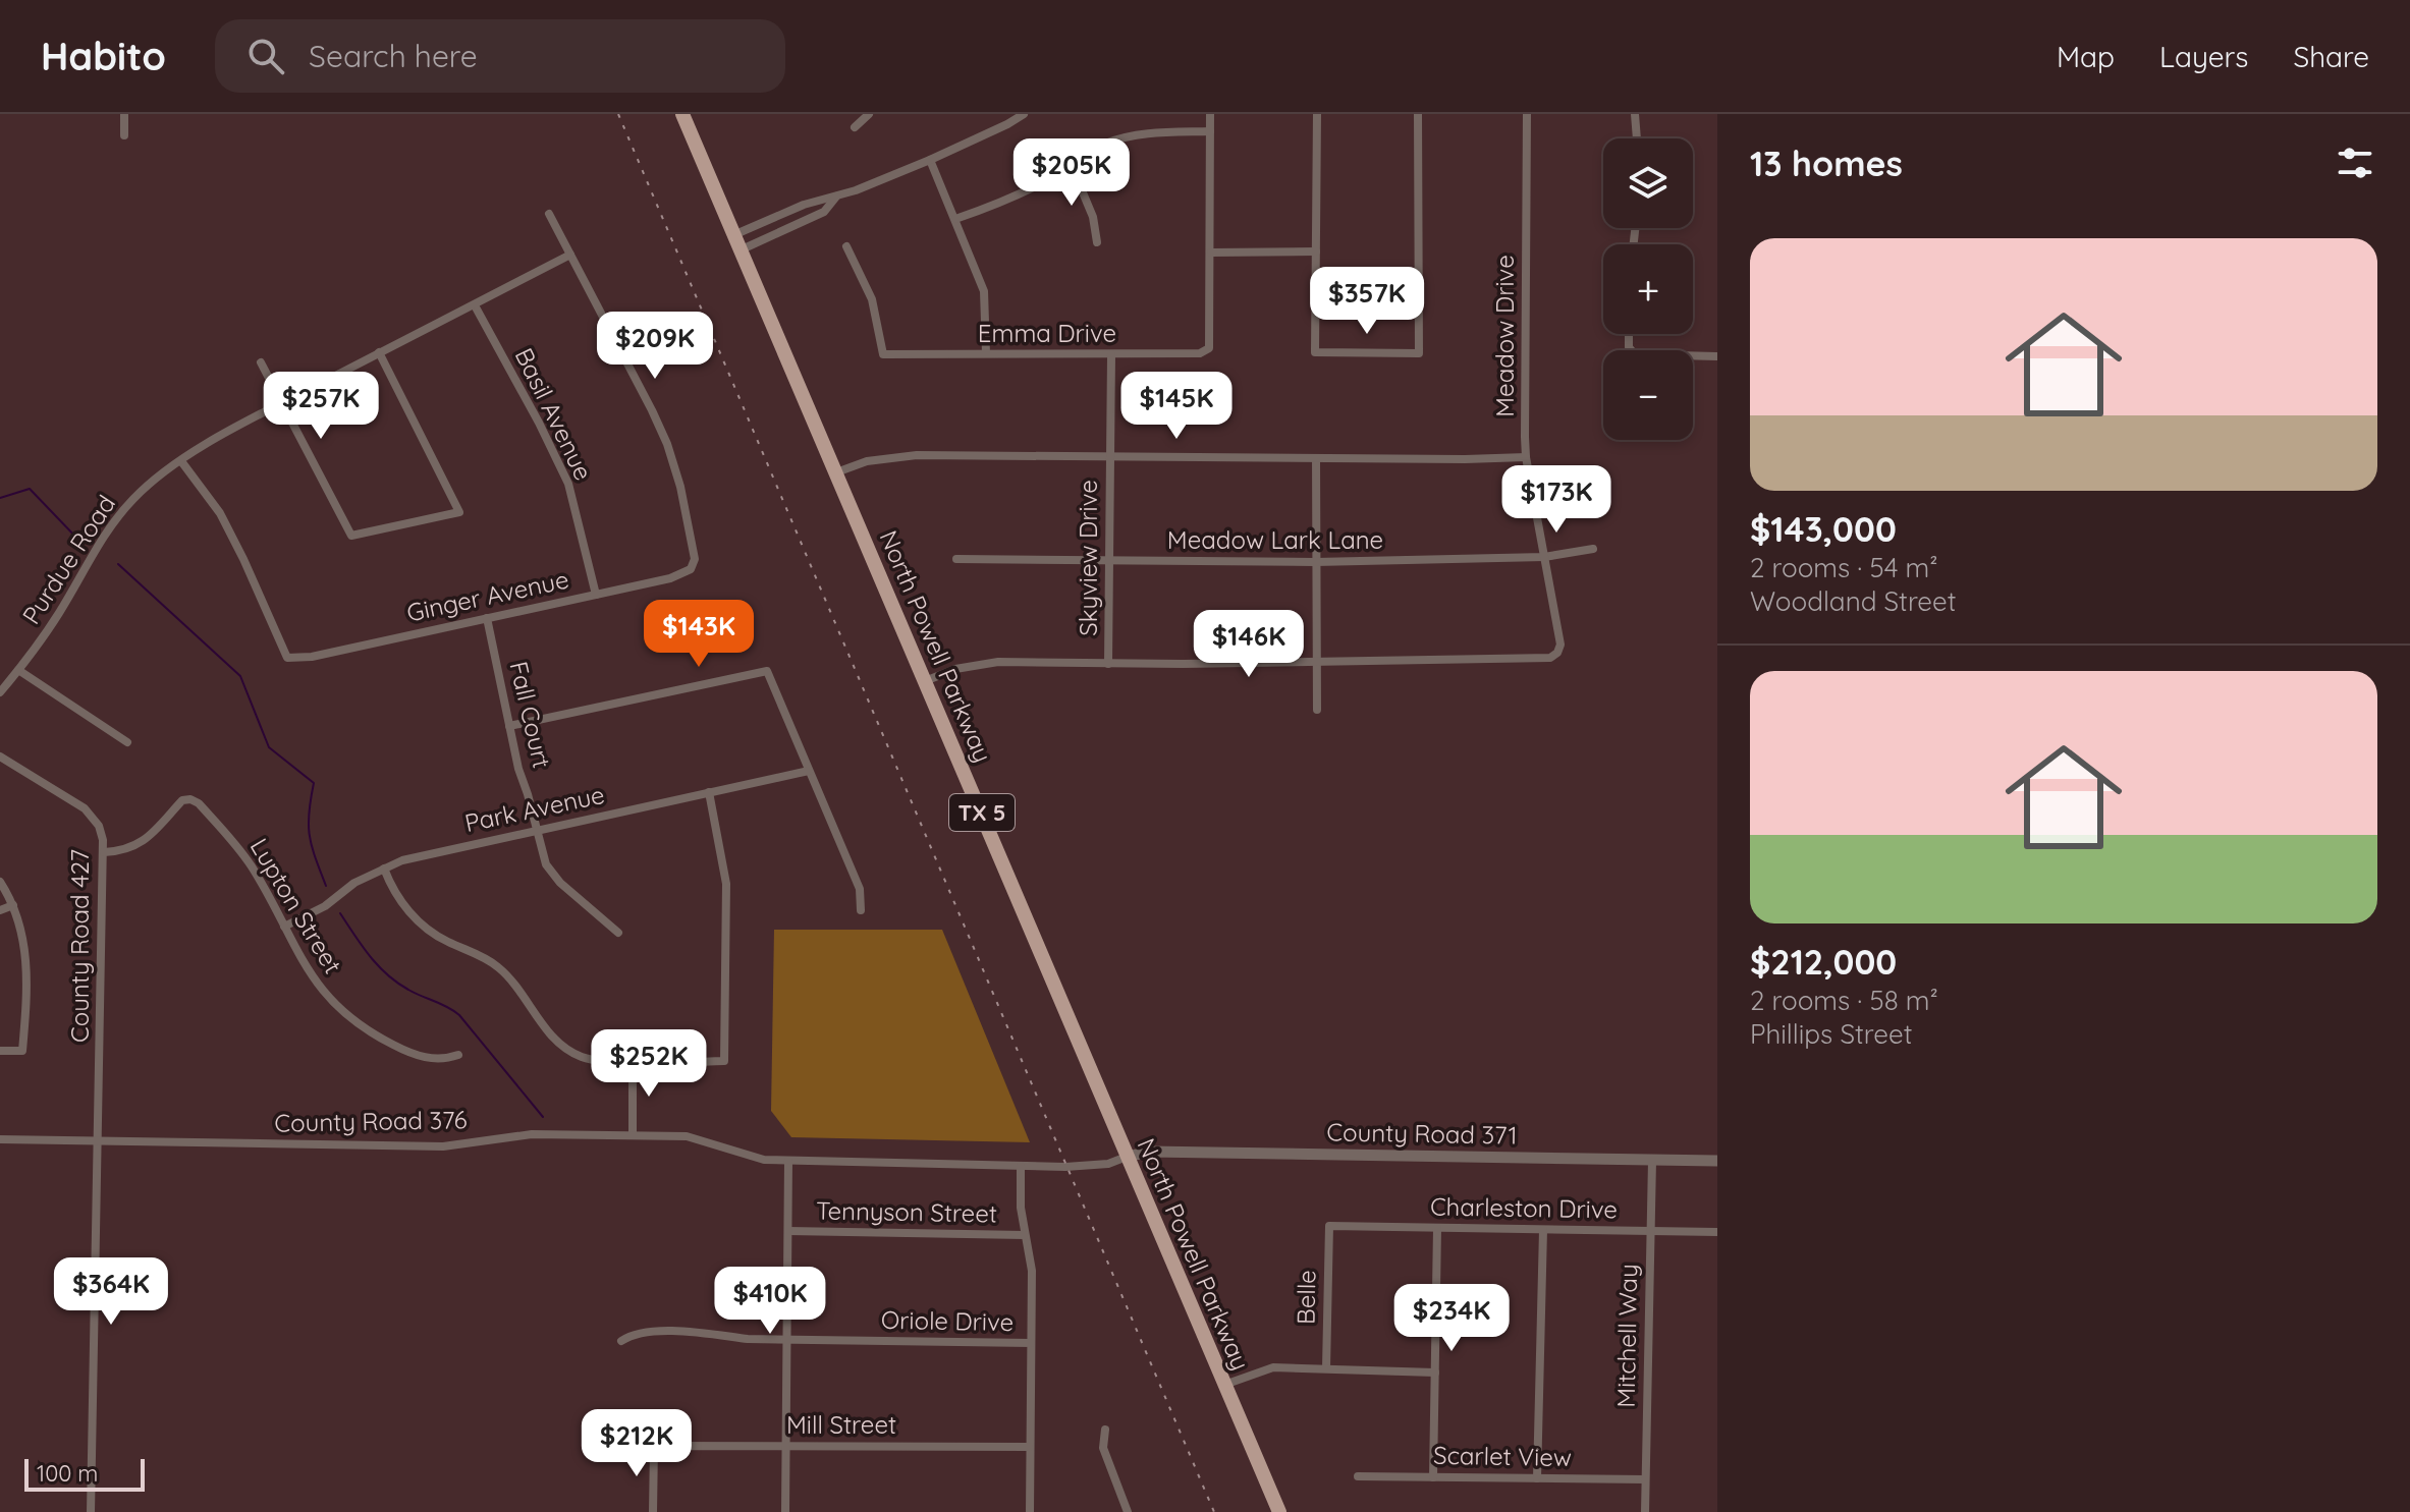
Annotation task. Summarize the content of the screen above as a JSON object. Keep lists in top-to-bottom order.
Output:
{
  "streets": {
    "main road": ["North Powell Parkway", "TX 5"],
    "street": [
      "Emma Drive",
      "Meadow Drive",
      "Basil Avenue",
      "Meadow Lark Lane",
      "Skyview Drive",
      "Purdue Road",
      "Ginger Avenue",
      "Fall Court",
      "Park Avenue",
      "Lupton Street",
      "County Road 427",
      "County Road 376",
      "County Road 371",
      "Charleston Drive",
      "Tennyson Street",
      "Belle",
      "Oriole Drive",
      "Mitchell Way",
      "Mill Street",
      "Scarlet View"
    ]
  },
  "crossings": [
    ["Emma Drive", "Skyview Drive"],
    ["Meadow Drive", "Meadow Lark Lane"],
    ["Basil Avenue", "Purdue Road"],
    ["Basil Avenue", "Ginger Avenue"],
    ["Meadow Lark Lane", "Skyview Drive"],
    ["Purdue Road", "Ginger Avenue"],
    ["Ginger Avenue", "Fall Court"],
    ["North Powell Parkway", "County Road 376"],
    ["North Powell Parkway", "County Road 371"],
    ["Fall Court", "Park Avenue"],
    ["Park Avenue", "Lupton Street"],
    ["Lupton Street", "County Road 427"],
    ["County Road 427", "County Road 376"],
    ["County Road 376", "County Road 371"],
    ["County Road 371", "Mitchell Way"],
    ["Charleston Drive", "Belle"],
    ["Charleston Drive", "Mitchell Way"],
    ["Mitchell Way", "Scarlet View"]
  ],
  "scale_bar": "100 m",
  "page": {
    "header": "Habito",
    "search": "Search here",
    "nav": ["Map", "Layers", "Share"],
    "heading": "13 homes",
    "map_buttons": ["+", "−"],
    "price": [
      "$205K",
      "$357K",
      "$209K",
      "$257K",
      "$145K",
      "$173K",
      "$143K",
      "$146K",
      "$252K",
      "$364K",
      "$410K",
      "$234K",
      "$212K"
    ],
    "list": [
      {
        "name": "$143,000",
        "note": "2 rooms · 54 m² · Woodland Street"
      },
      {
        "name": "$212,000",
        "note": "2 rooms · 58 m² · Phillips Street"
      }
    ],
    "scale": "100 m"
  }
}
